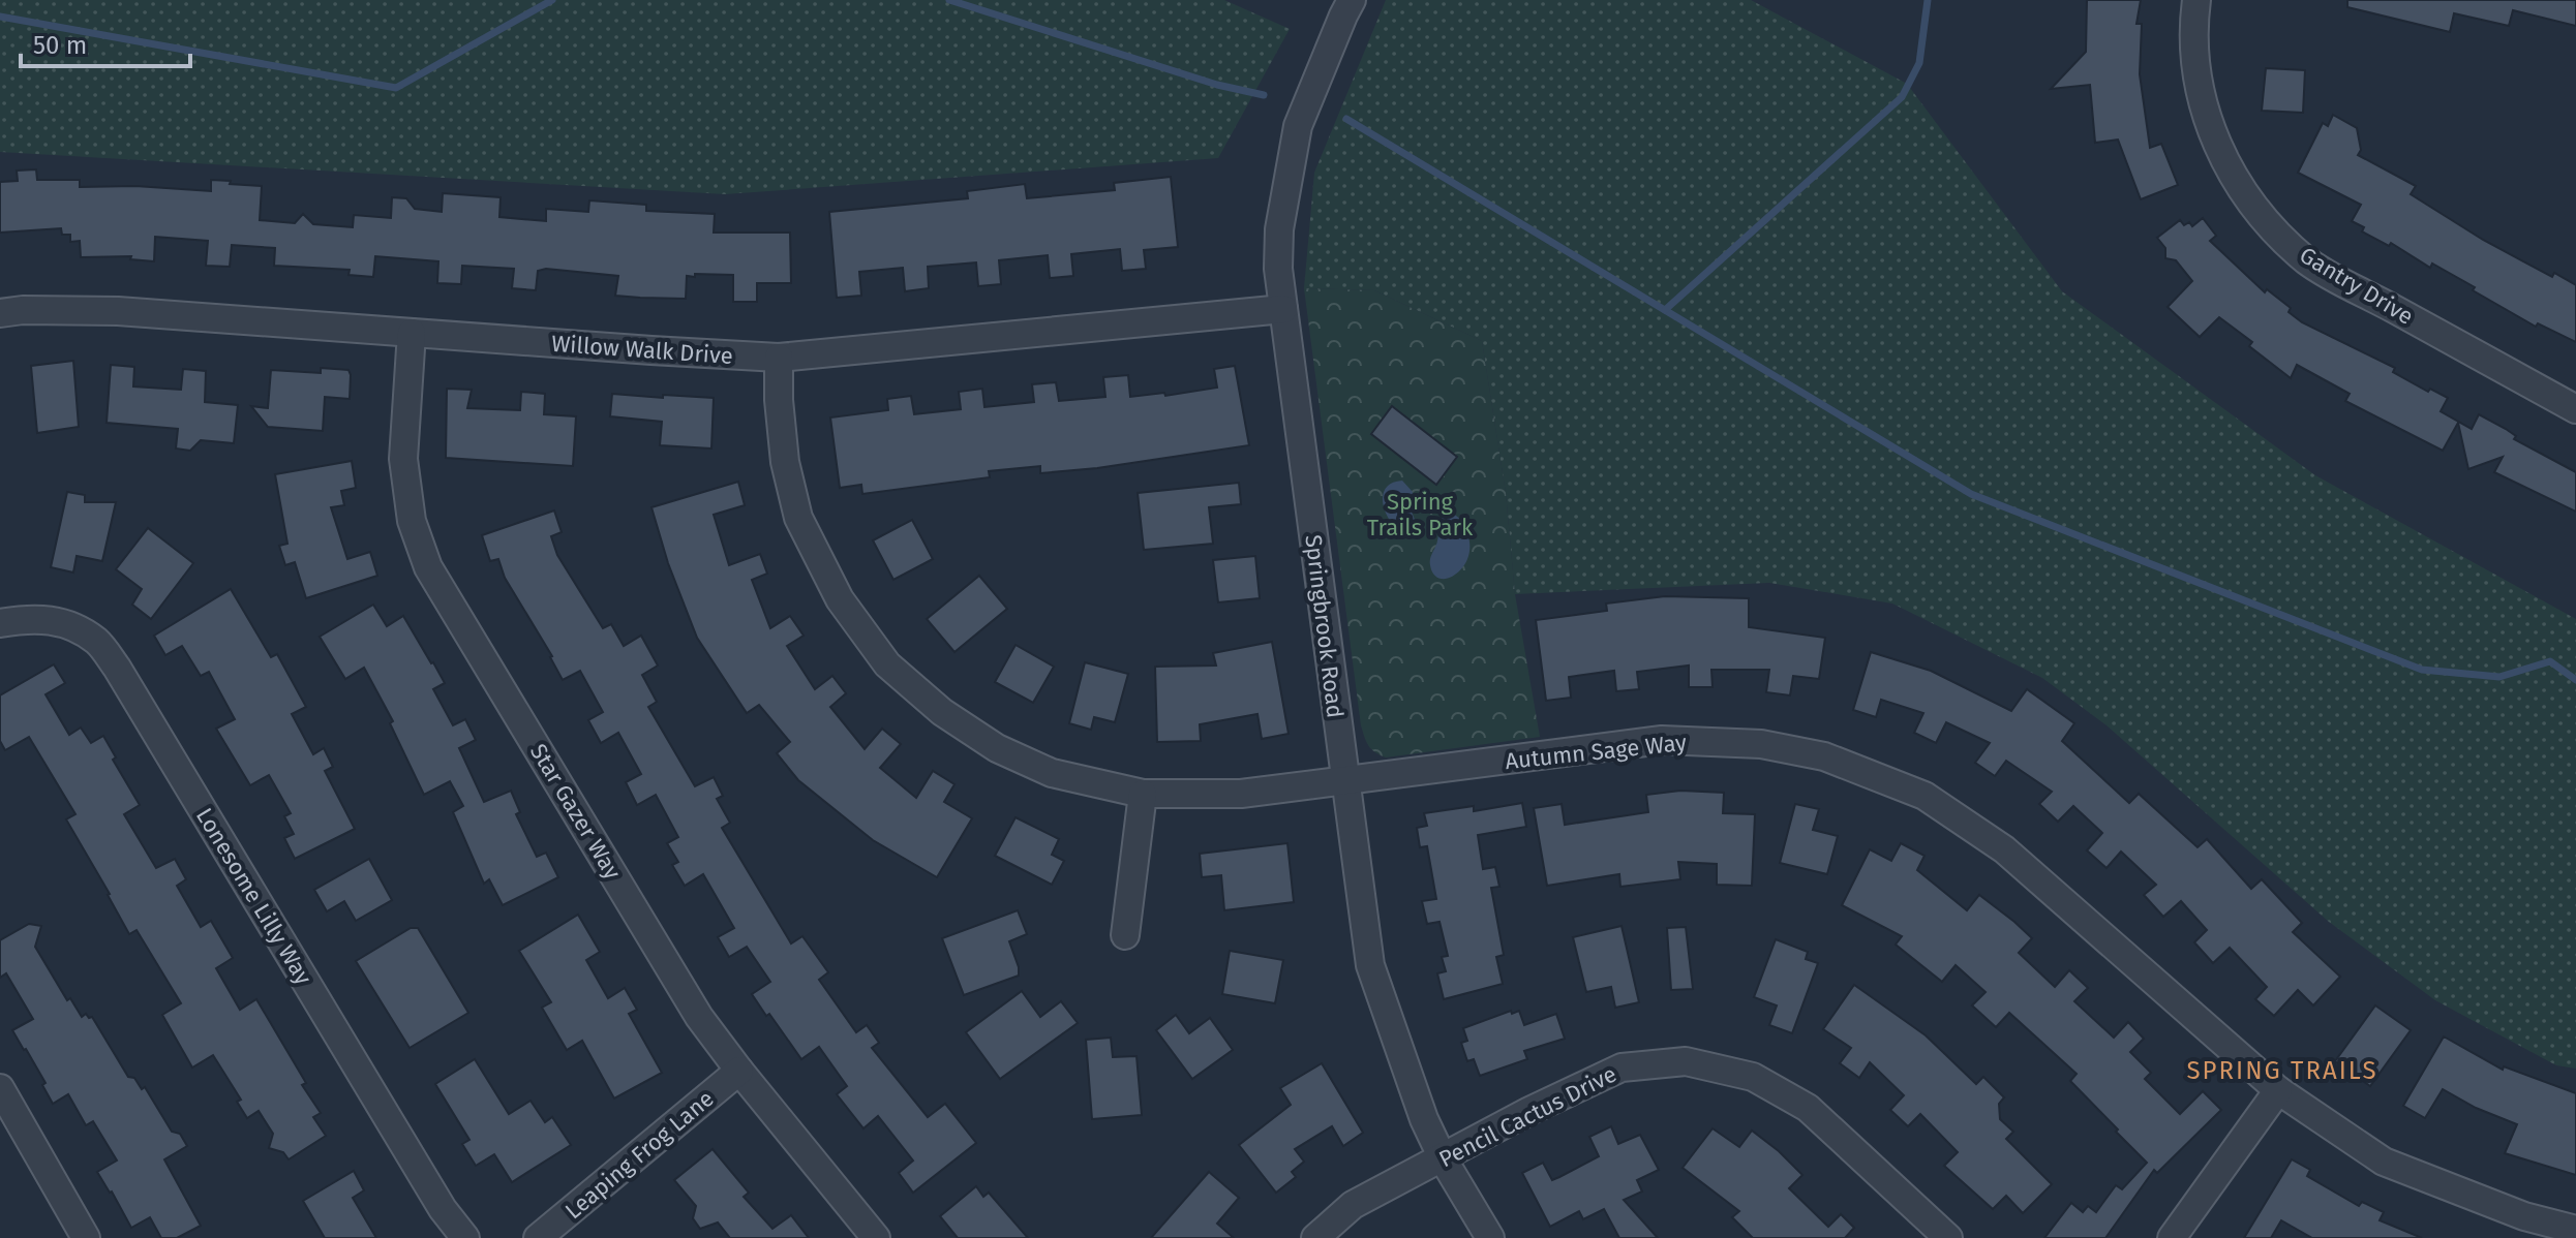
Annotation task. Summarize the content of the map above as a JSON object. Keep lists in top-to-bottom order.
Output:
{
  "streets": {
    "street": [
      "Gantry Drive",
      "Willow Walk Drive",
      "Springbrook Road",
      "Autumn Sage Way",
      "Star Gazer Way",
      "Lonesome Lilly Way",
      "Pencil Cactus Drive",
      "Leaping Frog Lane"
    ]
  },
  "crossings": [
    ["Willow Walk Drive", "Springbrook Road"],
    ["Willow Walk Drive", "Autumn Sage Way"],
    ["Willow Walk Drive", "Star Gazer Way"],
    ["Springbrook Road", "Autumn Sage Way"],
    ["Springbrook Road", "Pencil Cactus Drive"],
    ["Star Gazer Way", "Leaping Frog Lane"]
  ],
  "districts": ["SPRING TRAILS"],
  "parks": ["Spring Trails Park"],
  "scale_bar": "50 m"
}
